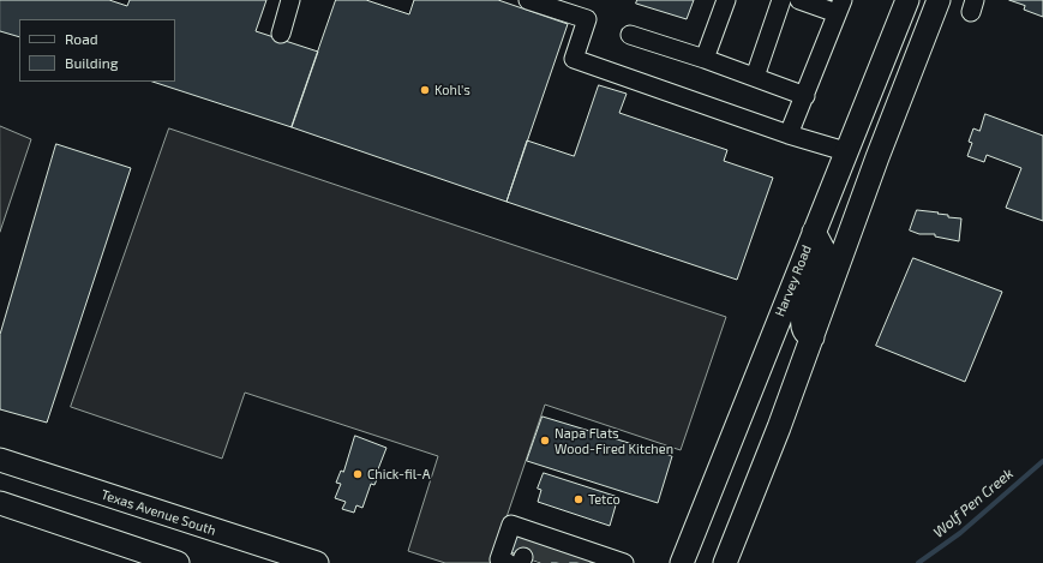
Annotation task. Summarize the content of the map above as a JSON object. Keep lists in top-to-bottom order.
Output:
{
  "streets": {
    "main road": ["Harvey Road", "Texas Avenue South"]
  },
  "water": ["Wolf Pen Creek"],
  "places": [
    "Kohl's",
    "Napa Flats Wood-Fired Kitchen",
    "Chick-fil-A",
    "Tetco"
  ],
  "legend": ["Road", "Building"]
}
